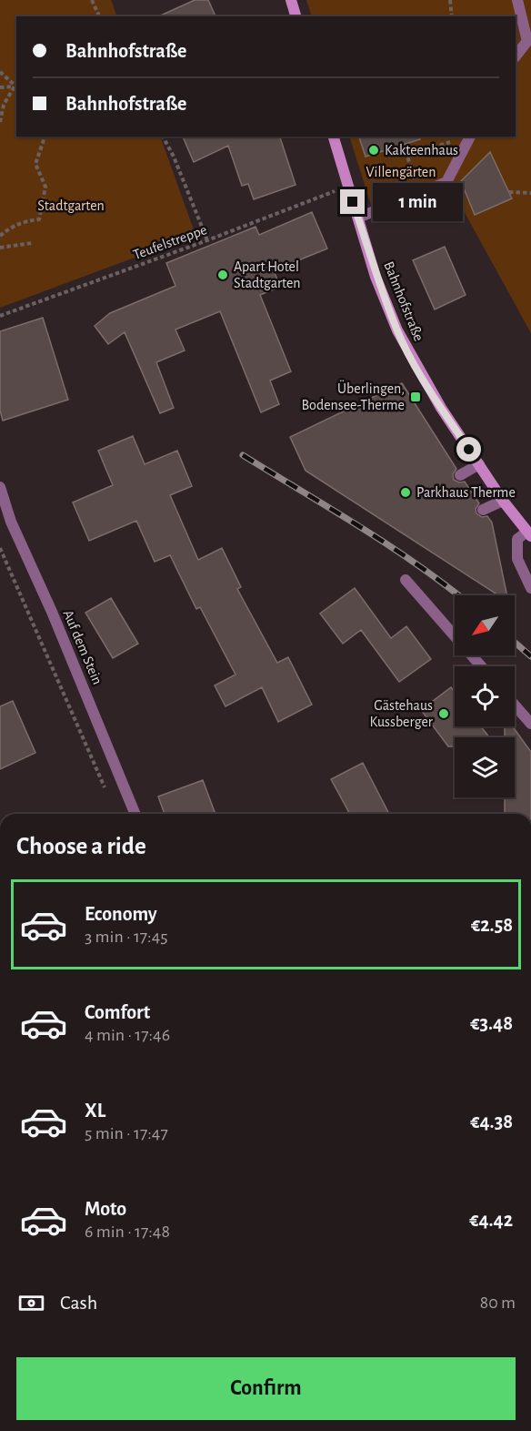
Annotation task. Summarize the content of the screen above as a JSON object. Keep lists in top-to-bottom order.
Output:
{
  "streets": {
    "street": ["Bahnhofstraße", "Auf dem Stein"],
    "path": ["Teufelstreppe"]
  },
  "crossings": [
    ["Teufelstreppe", "Bahnhofstraße"]
  ],
  "parks": ["Villengärten", "Stadtgarten"],
  "places": {
    "other": [
      "Kakteenhaus",
      "Apart Hotel Stadtgarten",
      "Parkhaus Therme",
      "Gästehaus Kussberger"
    ],
    "transit": ["Überlingen, Bodensee-Therme"]
  },
  "north": "bottom left",
  "page": {
    "banner": ["Bahnhofstraße", "Bahnhofstraße"],
    "bubble": "1 min",
    "heading": "Choose a ride",
    "list": [
      {
        "name": "Economy",
        "note": "3 min · 17:45",
        "value": "€2.58"
      },
      {
        "name": "Comfort",
        "note": "4 min · 17:46",
        "value": "€3.48"
      },
      {
        "name": "XL",
        "note": "5 min · 17:47",
        "value": "€4.38"
      },
      {
        "name": "Moto",
        "note": "6 min · 17:48",
        "value": "€4.42"
      }
    ],
    "pay": ["Cash", "80 m"],
    "buttons": "Confirm"
  }
}
